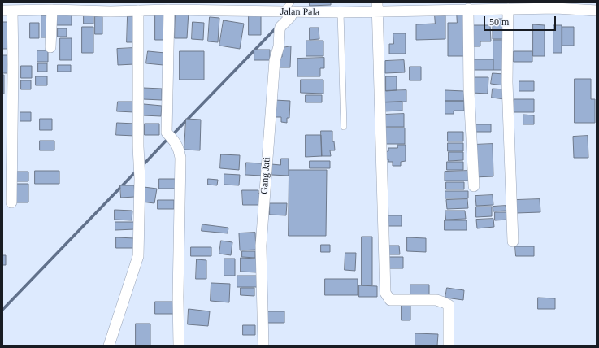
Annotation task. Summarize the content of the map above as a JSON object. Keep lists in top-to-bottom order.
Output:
{
  "streets": {
    "street": ["Jalan Pala", "Gang Jati"]
  },
  "crossings": [
    ["Jalan Pala", "Gang Jati"]
  ],
  "scale_bar": "50 m"
}
